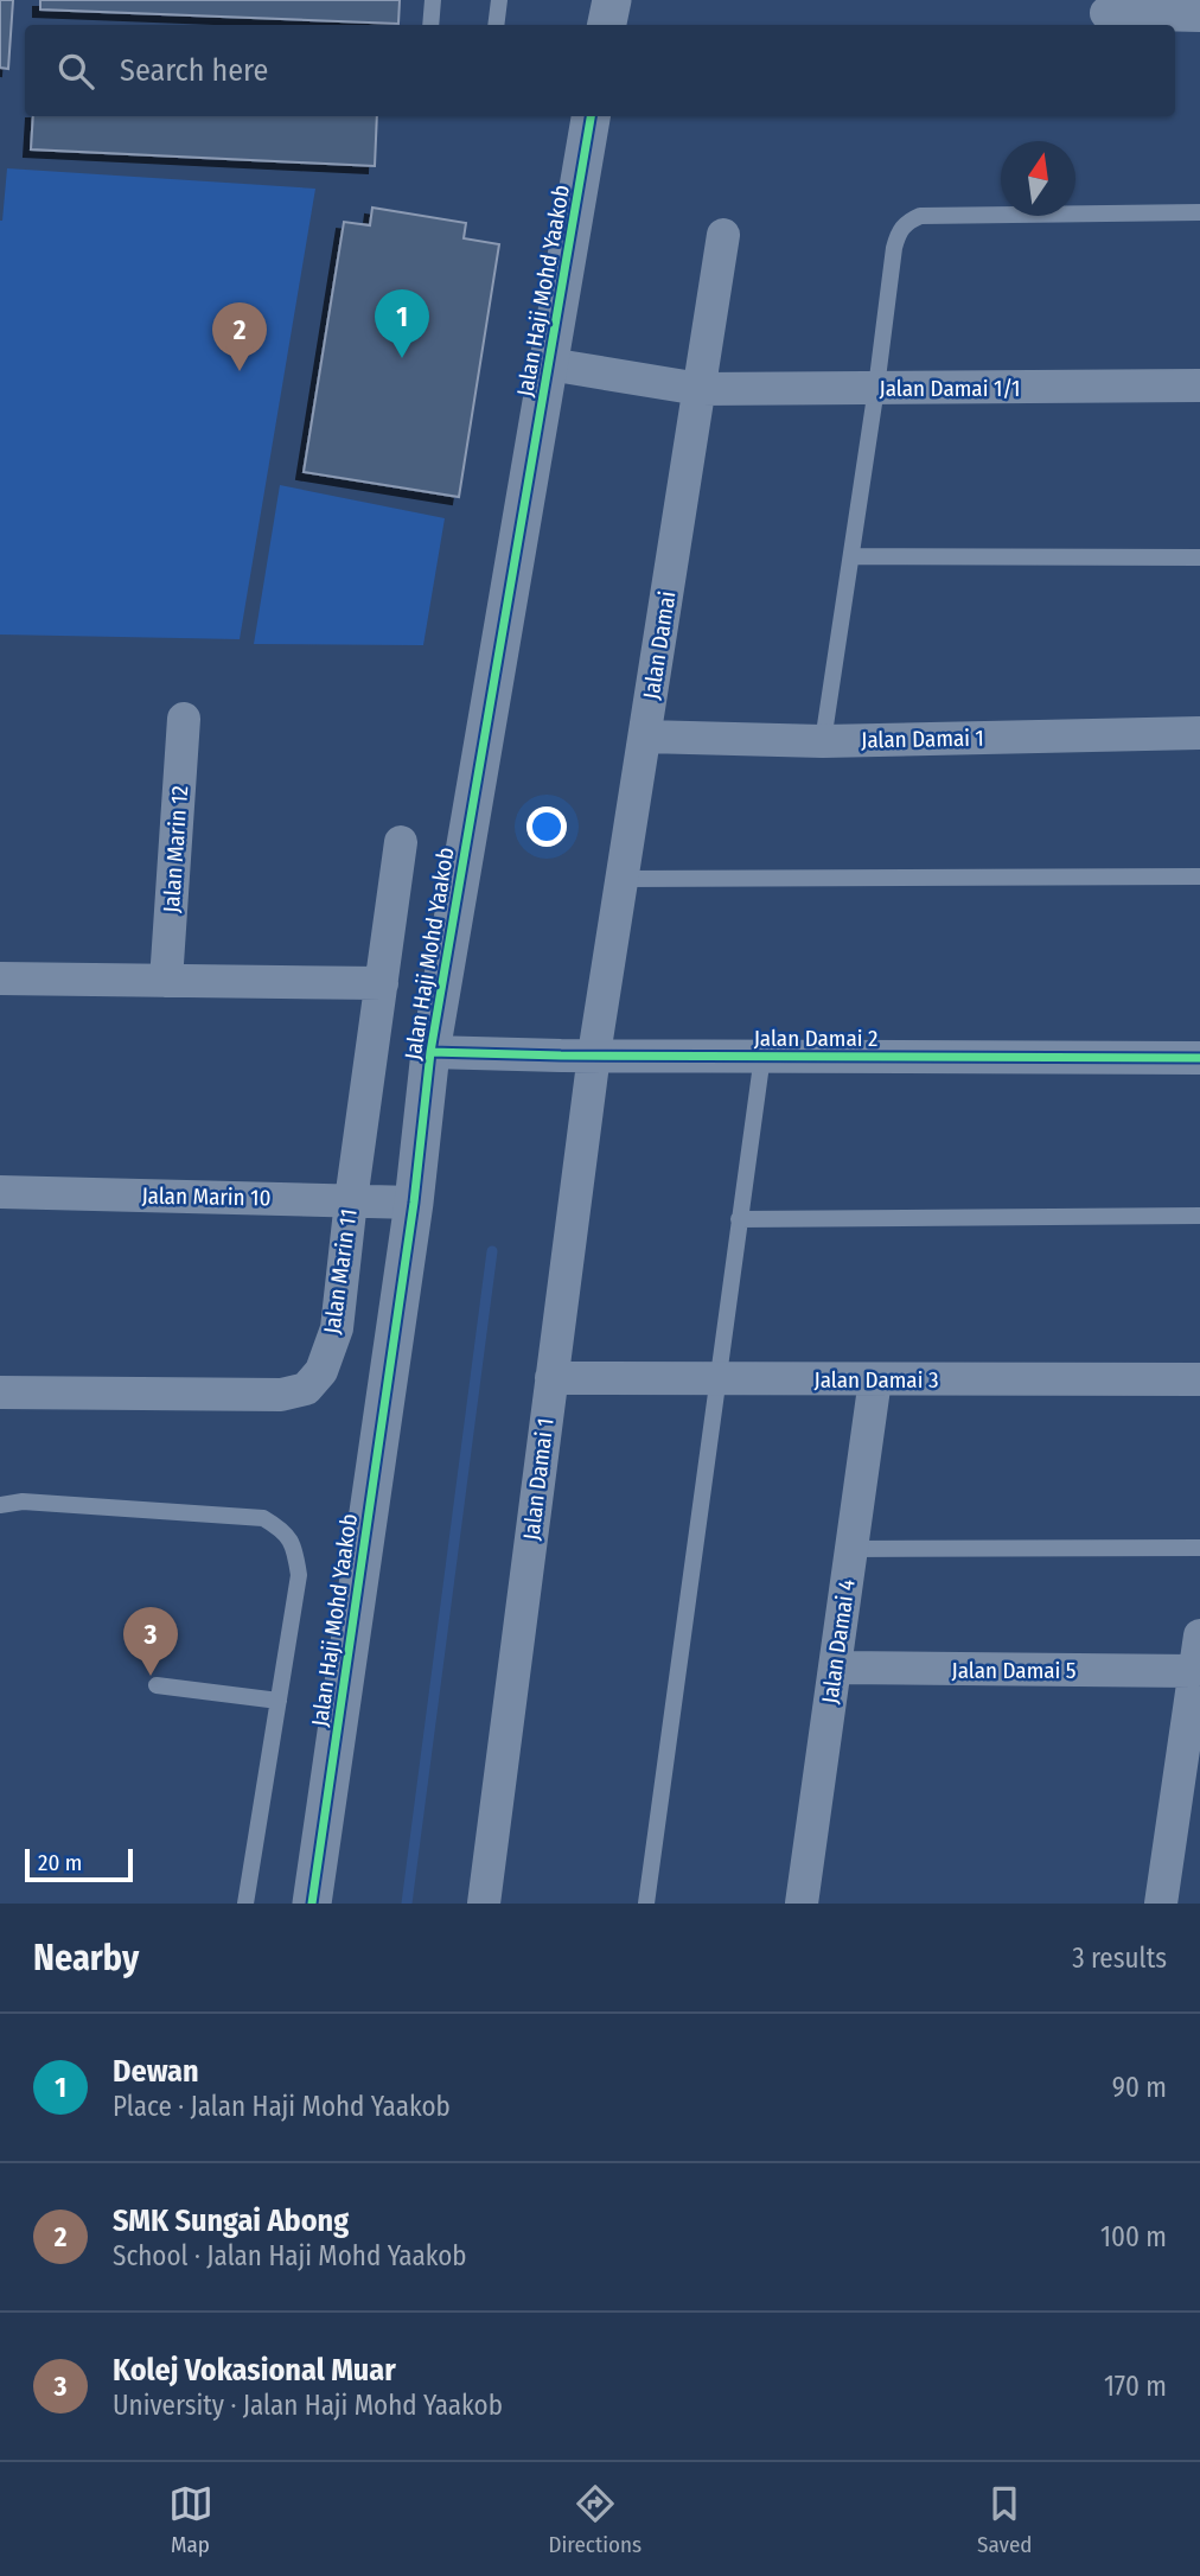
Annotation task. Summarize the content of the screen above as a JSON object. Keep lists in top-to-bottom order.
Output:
{
  "streets": {
    "street": [
      "Jalan Haji Mohd Yaakob",
      "Jalan Damai 1/1",
      "Jalan Damai",
      "Jalan Damai 1",
      "Jalan Marin 12",
      "Jalan Damai 2",
      "Jalan Marin 10",
      "Jalan Marin 11",
      "Jalan Damai 3",
      "Jalan Damai 4",
      "Jalan Damai 5"
    ]
  },
  "crossings": [
    ["Jalan Haji Mohd Yaakob", "Jalan Damai 1/1"],
    ["Jalan Haji Mohd Yaakob", "Jalan Damai 2"],
    ["Jalan Haji Mohd Yaakob", "Jalan Marin 10"],
    ["Jalan Damai 1/1", "Jalan Damai"],
    ["Jalan Damai", "Jalan Damai 1"],
    ["Jalan Damai", "Jalan Damai 2"],
    ["Jalan Damai 1", "Jalan Damai 2"],
    ["Jalan Damai 1", "Jalan Damai 3"],
    ["Jalan Marin 10", "Jalan Marin 11"],
    ["Jalan Damai 3", "Jalan Damai 4"],
    ["Jalan Damai 4", "Jalan Damai 5"]
  ],
  "scale_bar": "20 m",
  "north": "top",
  "page": {
    "search": "Search here",
    "pins": ["1", "2", "3"],
    "scale": "20 m",
    "heading": ["Nearby", "3 results"],
    "list": [
      {
        "mark": "1",
        "name": "Dewan",
        "note": "Place · Jalan Haji Mohd Yaakob",
        "value": "90 m"
      },
      {
        "mark": "2",
        "name": "SMK Sungai Abong",
        "note": "School · Jalan Haji Mohd Yaakob",
        "value": "100 m"
      },
      {
        "mark": "3",
        "name": "Kolej Vokasional Muar",
        "note": "University · Jalan Haji Mohd Yaakob",
        "value": "170 m"
      }
    ],
    "nav": ["Map", "Directions", "Saved"]
  }
}
